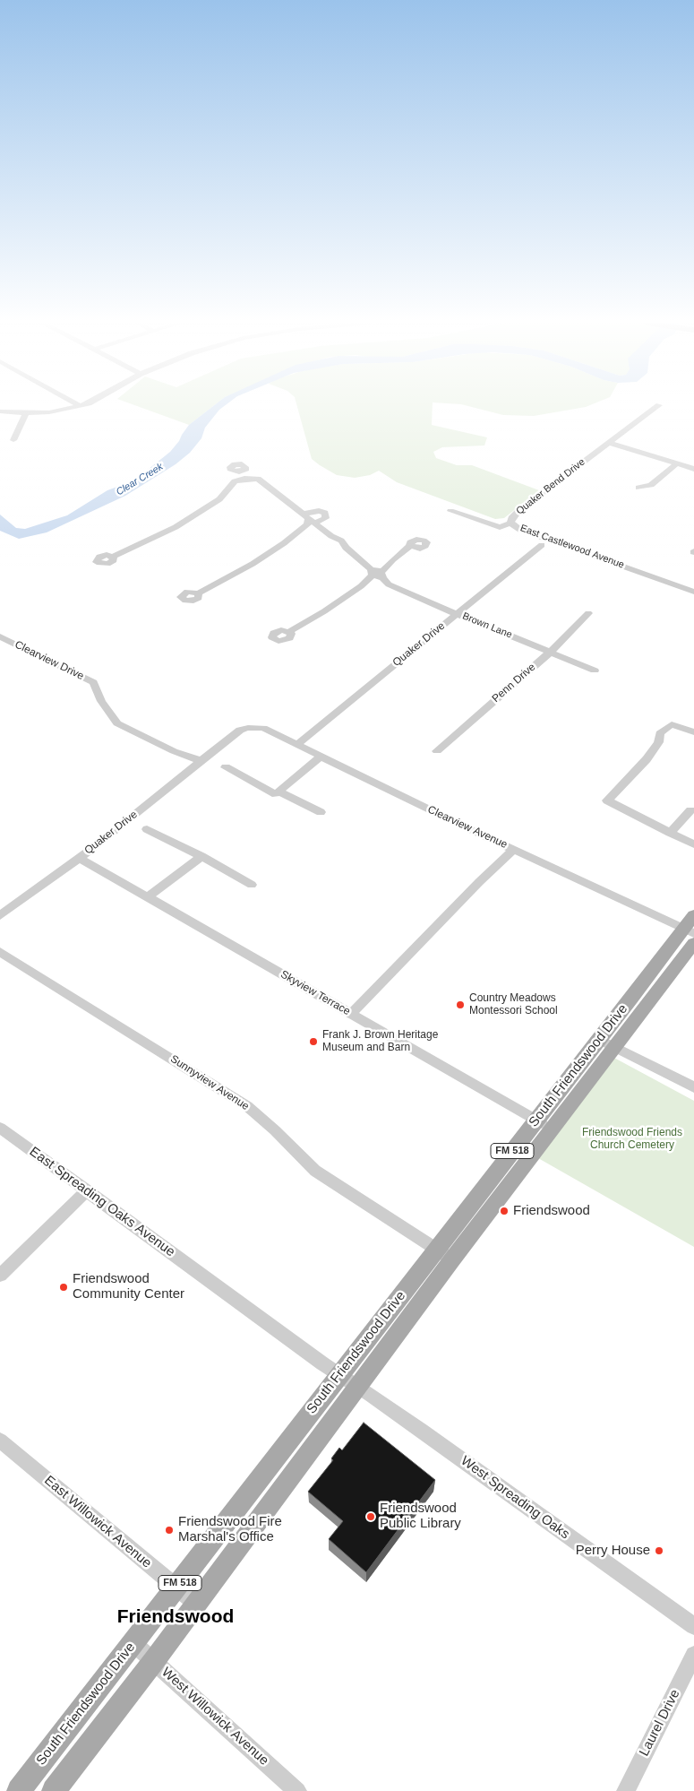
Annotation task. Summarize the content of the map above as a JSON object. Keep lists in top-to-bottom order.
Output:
{
  "streets": {
    "main road": ["South Friendswood Drive", "FM 518"],
    "street": [
      "Quaker Bend Drive",
      "East Castlewood Avenue",
      "Brown Lane",
      "Quaker Drive",
      "Clearview Drive",
      "Penn Drive",
      "Clearview Avenue",
      "Skyview Terrace",
      "Sunnyview Avenue",
      "East Spreading Oaks Avenue",
      "West Spreading Oaks",
      "East Willowick Avenue",
      "West Willowick Avenue",
      "Laurel Drive"
    ]
  },
  "crossings": [
    ["Quaker Bend Drive", "East Castlewood Avenue"],
    ["Brown Lane", "Quaker Drive"],
    ["Brown Lane", "Penn Drive"],
    ["Quaker Drive", "Clearview Drive"],
    ["Quaker Drive", "Clearview Avenue"],
    ["Quaker Drive", "Skyview Terrace"],
    ["Clearview Avenue", "South Friendswood Drive"],
    ["Skyview Terrace", "South Friendswood Drive"],
    ["South Friendswood Drive", "Sunnyview Avenue"],
    ["South Friendswood Drive", "East Spreading Oaks Avenue"],
    ["South Friendswood Drive", "West Spreading Oaks"],
    ["South Friendswood Drive", "East Willowick Avenue"],
    ["South Friendswood Drive", "West Willowick Avenue"],
    ["East Spreading Oaks Avenue", "West Spreading Oaks"]
  ],
  "districts": ["Friendswood"],
  "water": ["Clear Creek"],
  "parks": ["Friendswood Friends Church Cemetery"],
  "places": [
    "Country Meadows Montessori School",
    "Frank J. Brown Heritage Museum and Barn",
    "Friendswood",
    "Friendswood Community Center",
    "Friendswood Public Library",
    "Friendswood Fire Marshal's Office",
    "Perry House"
  ]
}
